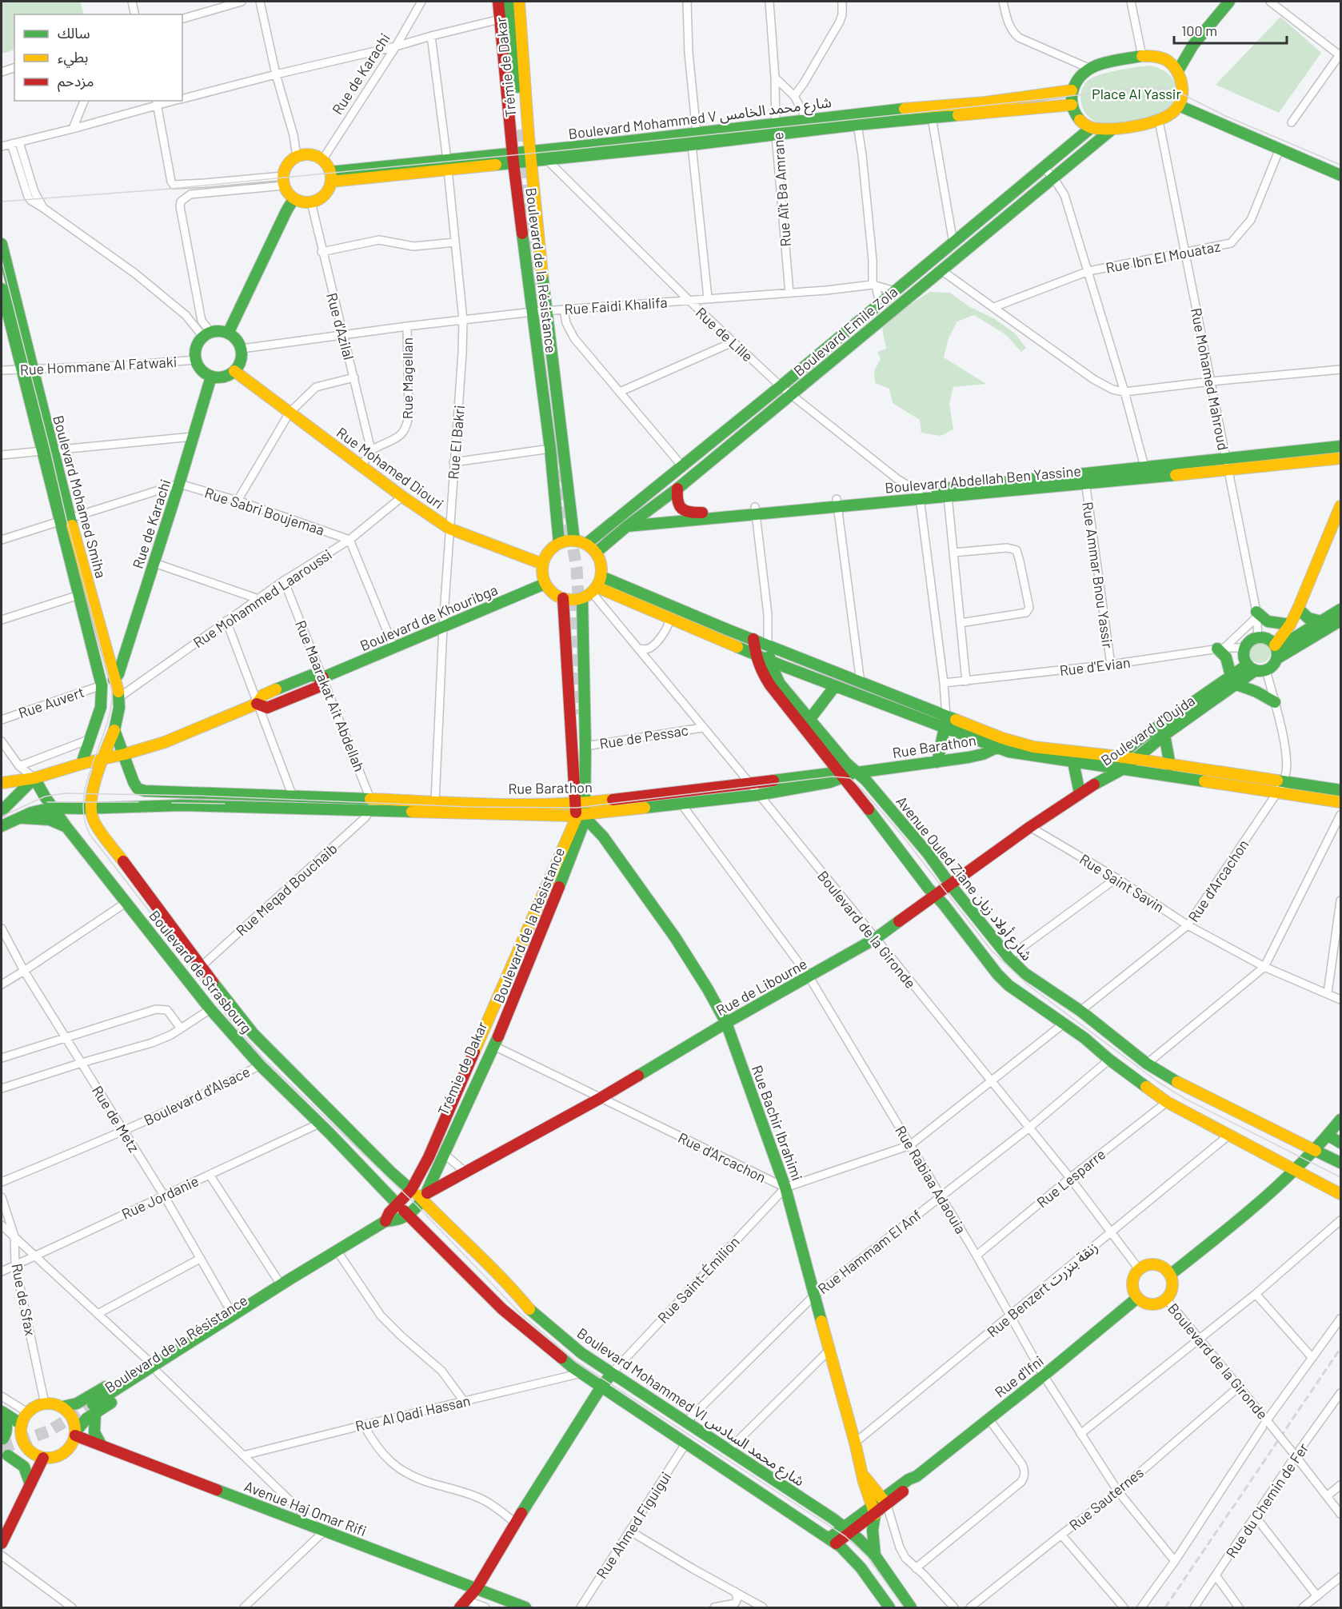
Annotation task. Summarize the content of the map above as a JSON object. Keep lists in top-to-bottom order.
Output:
{
  "streets": {
    "main road": [
      "Trémie de Dakar",
      "Rue de Karachi",
      "Boulevard Mohammed V شارع محمد الخامس",
      "Boulevard de la Résistance",
      "Boulevard Emile Zola",
      "Rue Mohamed Diouri",
      "Boulevard Abdellah Ben Yassine",
      "Boulevard Mohamed Smiha",
      "Boulevard de Khouribga",
      "Boulevard d'Oujda",
      "Rue Barathon",
      "Avenue Ouled Ziane شارع أولاد زيان",
      "Boulevard de Strasbourg",
      "Rue de Libourne",
      "Rue Bachir Ibrahimi",
      "Rue d'Ifni",
      "Boulevard Mohammed VI شارع محمد السادس",
      "Avenue Haj Omar Rifi"
    ],
    "street": [
      "Rue Aït Ba Amrane",
      "Rue Ibn El Mouataz",
      "Rue Faidi Khalifa",
      "Rue d'Azilal",
      "Rue de Lille",
      "Rue Hommane Al Fatwaki",
      "Rue Magellan",
      "Rue Mohamed Mahroud",
      "Rue El Bakri",
      "Rue Sabri Boujemaa",
      "Rue Ammar Bnou Yassir",
      "Rue Mohammed Laaroussi",
      "Rue d'Evian",
      "Rue Maarakat Ait Abdellah",
      "Rue Auvert",
      "Rue de Pessac",
      "Rue d'Arcachon",
      "Rue Saint Savin",
      "Rue Meqad Bouchaib",
      "Boulevard de la Gironde",
      "Boulevard d'Alsace",
      "Rue de Metz",
      "Rue Lesparre",
      "Rue Rabiaa Adaouia",
      "Rue Jordanie",
      "Rue Hammam El Anf",
      "Rue Saint-Émilion",
      "Rue Benzert زنقة بنزرت",
      "Rue de Sfax",
      "Rue Al Qadi Hassan",
      "Rue Sauternes",
      "Rue du Chemin de Fer",
      "Rue Ahmed Figuigui"
    ]
  },
  "crossings": [
    ["Trémie de Dakar", "Boulevard de la Résistance"],
    ["Rue de Karachi", "Boulevard Mohammed V شارع محمد الخامس"],
    ["Rue de Karachi", "Rue Faidi Khalifa"],
    ["Rue de Karachi", "Rue d'Azilal"],
    ["Rue de Karachi", "Rue Hommane Al Fatwaki"],
    ["Rue de Karachi", "Rue Mohamed Diouri"],
    ["Rue de Karachi", "Boulevard Mohamed Smiha"],
    ["Rue de Karachi", "Rue Sabri Boujemaa"],
    ["Boulevard Mohammed V شارع محمد الخامس", "Rue Aït Ba Amrane"],
    ["Boulevard Mohammed V شارع محمد الخامس", "Boulevard de la Résistance"],
    ["Boulevard Mohammed V شارع محمد الخامس", "Rue d'Azilal"],
    ["Boulevard Mohammed V شارع محمد الخامس", "Boulevard Emile Zola"],
    ["Boulevard Mohammed V شارع محمد الخامس", "Rue de Lille"],
    ["Boulevard Mohammed V شارع محمد الخامس", "Rue Mohamed Mahroud"],
    ["Boulevard Mohammed V شارع محمد الخامس", "Rue El Bakri"],
    ["Rue Aït Ba Amrane", "Rue Faidi Khalifa"],
    ["Rue Ibn El Mouataz", "Rue Mohamed Mahroud"],
    ["Boulevard de la Résistance", "Rue Faidi Khalifa"],
    ["Boulevard de la Résistance", "Boulevard Emile Zola"],
    ["Boulevard de la Résistance", "Rue Mohamed Diouri"],
    ["Boulevard de la Résistance", "Boulevard de Khouribga"],
    ["Boulevard de la Résistance", "Rue de Pessac"],
    ["Boulevard de la Résistance", "Rue Barathon"],
    ["Boulevard de la Résistance", "Rue d'Arcachon"],
    ["Boulevard de la Résistance", "Boulevard de la Gironde"],
    ["Boulevard de la Résistance", "Boulevard de Strasbourg"],
    ["Boulevard de la Résistance", "Rue de Libourne"],
    ["Boulevard de la Résistance", "Rue de Metz"],
    ["Boulevard de la Résistance", "Rue Bachir Ibrahimi"],
    ["Boulevard de la Résistance", "Rue de Sfax"],
    ["Boulevard de la Résistance", "Boulevard Mohammed VI شارع محمد السادس"],
    ["Boulevard de la Résistance", "Avenue Haj Omar Rifi"],
    ["Rue Faidi Khalifa", "Rue d'Azilal"],
    ["Rue Faidi Khalifa", "Boulevard Emile Zola"],
    ["Rue Faidi Khalifa", "Rue de Lille"],
    ["Rue Faidi Khalifa", "Rue Hommane Al Fatwaki"],
    ["Rue Faidi Khalifa", "Rue Magellan"],
    ["Rue Faidi Khalifa", "Rue El Bakri"],
    ["Rue Faidi Khalifa", "Rue Mohamed Diouri"],
    ["Rue d'Azilal", "Rue Magellan"],
    ["Boulevard Emile Zola", "Rue de Lille"],
    ["Boulevard Emile Zola", "Rue Mohamed Mahroud"],
    ["Boulevard Emile Zola", "Rue Mohamed Diouri"],
    ["Boulevard Emile Zola", "Boulevard Abdellah Ben Yassine"],
    ["Boulevard Emile Zola", "Boulevard de Khouribga"],
    ["Boulevard Emile Zola", "Boulevard de la Gironde"],
    ["Rue de Lille", "Boulevard Abdellah Ben Yassine"],
    ["Rue Hommane Al Fatwaki", "Rue Mohamed Diouri"],
    ["Rue Hommane Al Fatwaki", "Boulevard Mohamed Smiha"],
    ["Rue Mohamed Mahroud", "Boulevard Abdellah Ben Yassine"],
    ["Rue Mohamed Mahroud", "Rue d'Evian"],
    ["Rue Mohamed Mahroud", "Boulevard d'Oujda"],
    ["Rue El Bakri", "Rue Mohamed Diouri"],
    ["Rue El Bakri", "Boulevard de Khouribga"],
    ["Rue El Bakri", "Rue Barathon"],
    ["Rue Mohamed Diouri", "Rue Mohammed Laaroussi"],
    ["Rue Mohamed Diouri", "Boulevard de Khouribga"],
    ["Rue Mohamed Diouri", "Boulevard de la Gironde"],
    ["Boulevard Abdellah Ben Yassine", "Rue Ammar Bnou Yassir"],
    ["Boulevard Mohamed Smiha", "Rue Mohammed Laaroussi"],
    ["Boulevard Mohamed Smiha", "Boulevard de Khouribga"],
    ["Boulevard Mohamed Smiha", "Rue Auvert"],
    ["Boulevard Mohamed Smiha", "Boulevard de Strasbourg"],
    ["Rue Sabri Boujemaa", "Rue Mohammed Laaroussi"],
    ["Rue Ammar Bnou Yassir", "Rue d'Evian"],
    ["Rue Mohammed Laaroussi", "Rue Maarakat Ait Abdellah"],
    ["Boulevard de Khouribga", "Rue Maarakat Ait Abdellah"],
    ["Boulevard de Khouribga", "Rue Barathon"],
    ["Boulevard de Khouribga", "Boulevard de la Gironde"],
    ["Boulevard de Khouribga", "Boulevard de Strasbourg"],
    ["Rue d'Evian", "Boulevard d'Oujda"],
    ["Rue Maarakat Ait Abdellah", "Rue Barathon"],
    ["Rue Maarakat Ait Abdellah", "Rue Meqad Bouchaib"],
    ["Boulevard d'Oujda", "Rue de Libourne"],
    ["Rue de Pessac", "Boulevard de la Gironde"],
    ["Rue Barathon", "Avenue Ouled Ziane شارع أولاد زيان"],
    ["Rue Barathon", "Boulevard de la Gironde"],
    ["Avenue Ouled Ziane شارع أولاد زيان", "Rue d'Arcachon"],
    ["Avenue Ouled Ziane شارع أولاد زيان", "Rue de Libourne"],
    ["Rue d'Arcachon", "Rue Saint Savin"],
    ["Rue d'Arcachon", "Rue de Libourne"],
    ["Rue d'Arcachon", "Rue Bachir Ibrahimi"],
    ["Rue d'Arcachon", "Rue Saint-Émilion"],
    ["Rue Saint Savin", "Rue de Libourne"],
    ["Rue Meqad Bouchaib", "Boulevard de Strasbourg"],
    ["Boulevard de la Gironde", "Rue de Libourne"],
    ["Boulevard de la Gironde", "Rue Lesparre"],
    ["Boulevard de la Gironde", "Rue Hammam El Anf"],
    ["Boulevard de la Gironde", "Rue Benzert زنقة بنزرت"],
    ["Boulevard de la Gironde", "Rue d'Ifni"],
    ["Boulevard de la Gironde", "Rue Sauternes"],
    ["Boulevard de la Gironde", "Rue du Chemin de Fer"],
    ["Boulevard de Strasbourg", "Boulevard d'Alsace"],
    ["Boulevard de Strasbourg", "Rue Jordanie"],
    ["Boulevard de Strasbourg", "Boulevard Mohammed VI شارع محمد السادس"],
    ["Rue de Libourne", "Rue Bachir Ibrahimi"],
    ["Rue de Libourne", "Rue Rabiaa Adaouia"],
    ["Rue de Libourne", "Boulevard Mohammed VI شارع محمد السادس"],
    ["Boulevard d'Alsace", "Rue de Metz"],
    ["Rue de Metz", "Rue Jordanie"],
    ["Rue Bachir Ibrahimi", "Rue Hammam El Anf"],
    ["Rue Bachir Ibrahimi", "Rue Saint-Émilion"],
    ["Rue Bachir Ibrahimi", "Rue Benzert زنقة بنزرت"],
    ["Rue Bachir Ibrahimi", "Rue d'Ifni"],
    ["Rue Lesparre", "Rue Rabiaa Adaouia"],
    ["Rue Rabiaa Adaouia", "Rue Hammam El Anf"],
    ["Rue Rabiaa Adaouia", "Rue Benzert زنقة بنزرت"],
    ["Rue Rabiaa Adaouia", "Rue d'Ifni"],
    ["Rue Rabiaa Adaouia", "Rue Sauternes"],
    ["Rue Jordanie", "Rue de Sfax"],
    ["Rue Hammam El Anf", "Boulevard Mohammed VI شارع محمد السادس"],
    ["Rue Saint-Émilion", "Boulevard Mohammed VI شارع محمد السادس"],
    ["Rue de Sfax", "Avenue Haj Omar Rifi"],
    ["Rue d'Ifni", "Boulevard Mohammed VI شارع محمد السادس"]
  ],
  "parks": ["Place Al Yassir"],
  "legend": ["سالك", "بطيء", "مزدحم"],
  "scale_bar": "100 m"
}
